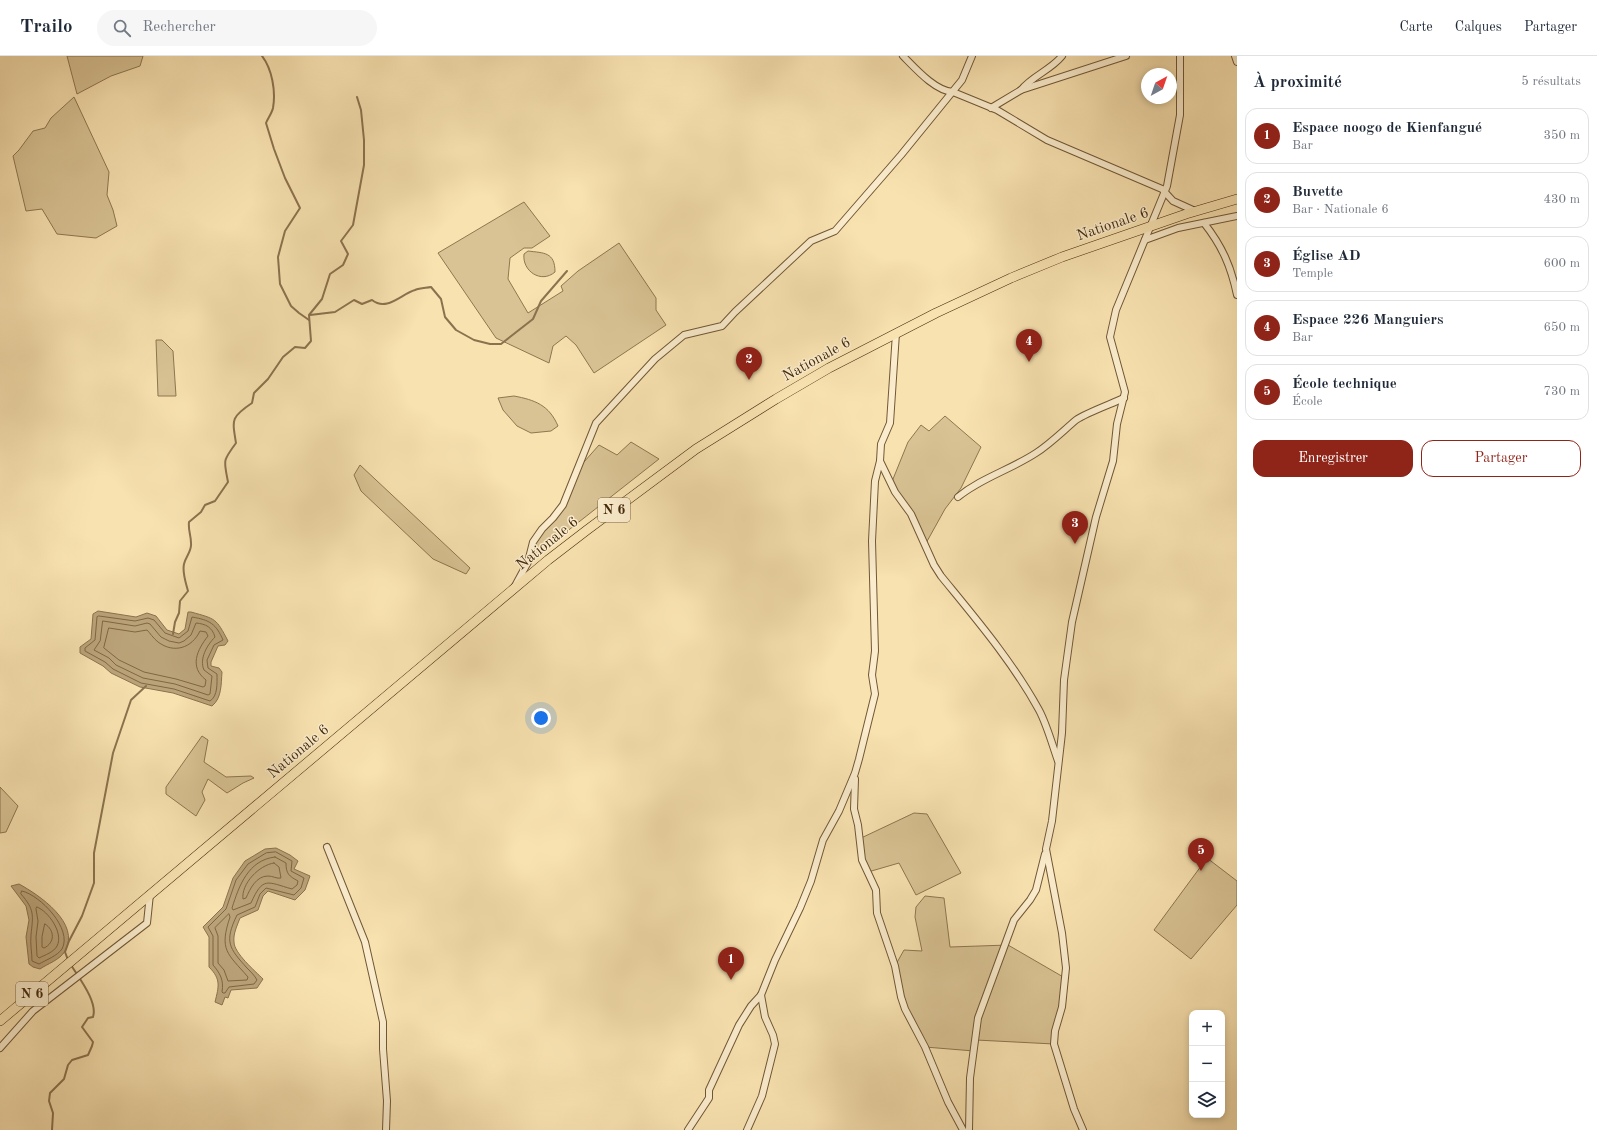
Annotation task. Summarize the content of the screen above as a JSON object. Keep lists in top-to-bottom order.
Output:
{
  "streets": {
    "main road": ["Nationale 6", "N 6"]
  },
  "north": "top right",
  "page": {
    "header": "Trailo",
    "search": "Rechercher",
    "nav": ["Carte", "Calques", "Partager"],
    "heading": ["À proximité", "5 résultats"],
    "list": [
      {
        "mark": "1",
        "name": "Espace noogo de Kienfangué",
        "note": "Bar",
        "value": "350 m"
      },
      {
        "mark": "2",
        "name": "Buvette",
        "note": "Bar · Nationale 6",
        "value": "430 m"
      },
      {
        "mark": "3",
        "name": "Église AD",
        "note": "Temple",
        "value": "600 m"
      },
      {
        "mark": "4",
        "name": "Espace 226 Manguiers",
        "note": "Bar",
        "value": "650 m"
      },
      {
        "mark": "5",
        "name": "École technique",
        "note": "École",
        "value": "730 m"
      }
    ],
    "pins": [
      "4",
      "2",
      "3",
      "5",
      "1"
    ],
    "buttons": ["Enregistrer", "Partager"],
    "map_buttons": ["+", "−"]
  }
}
